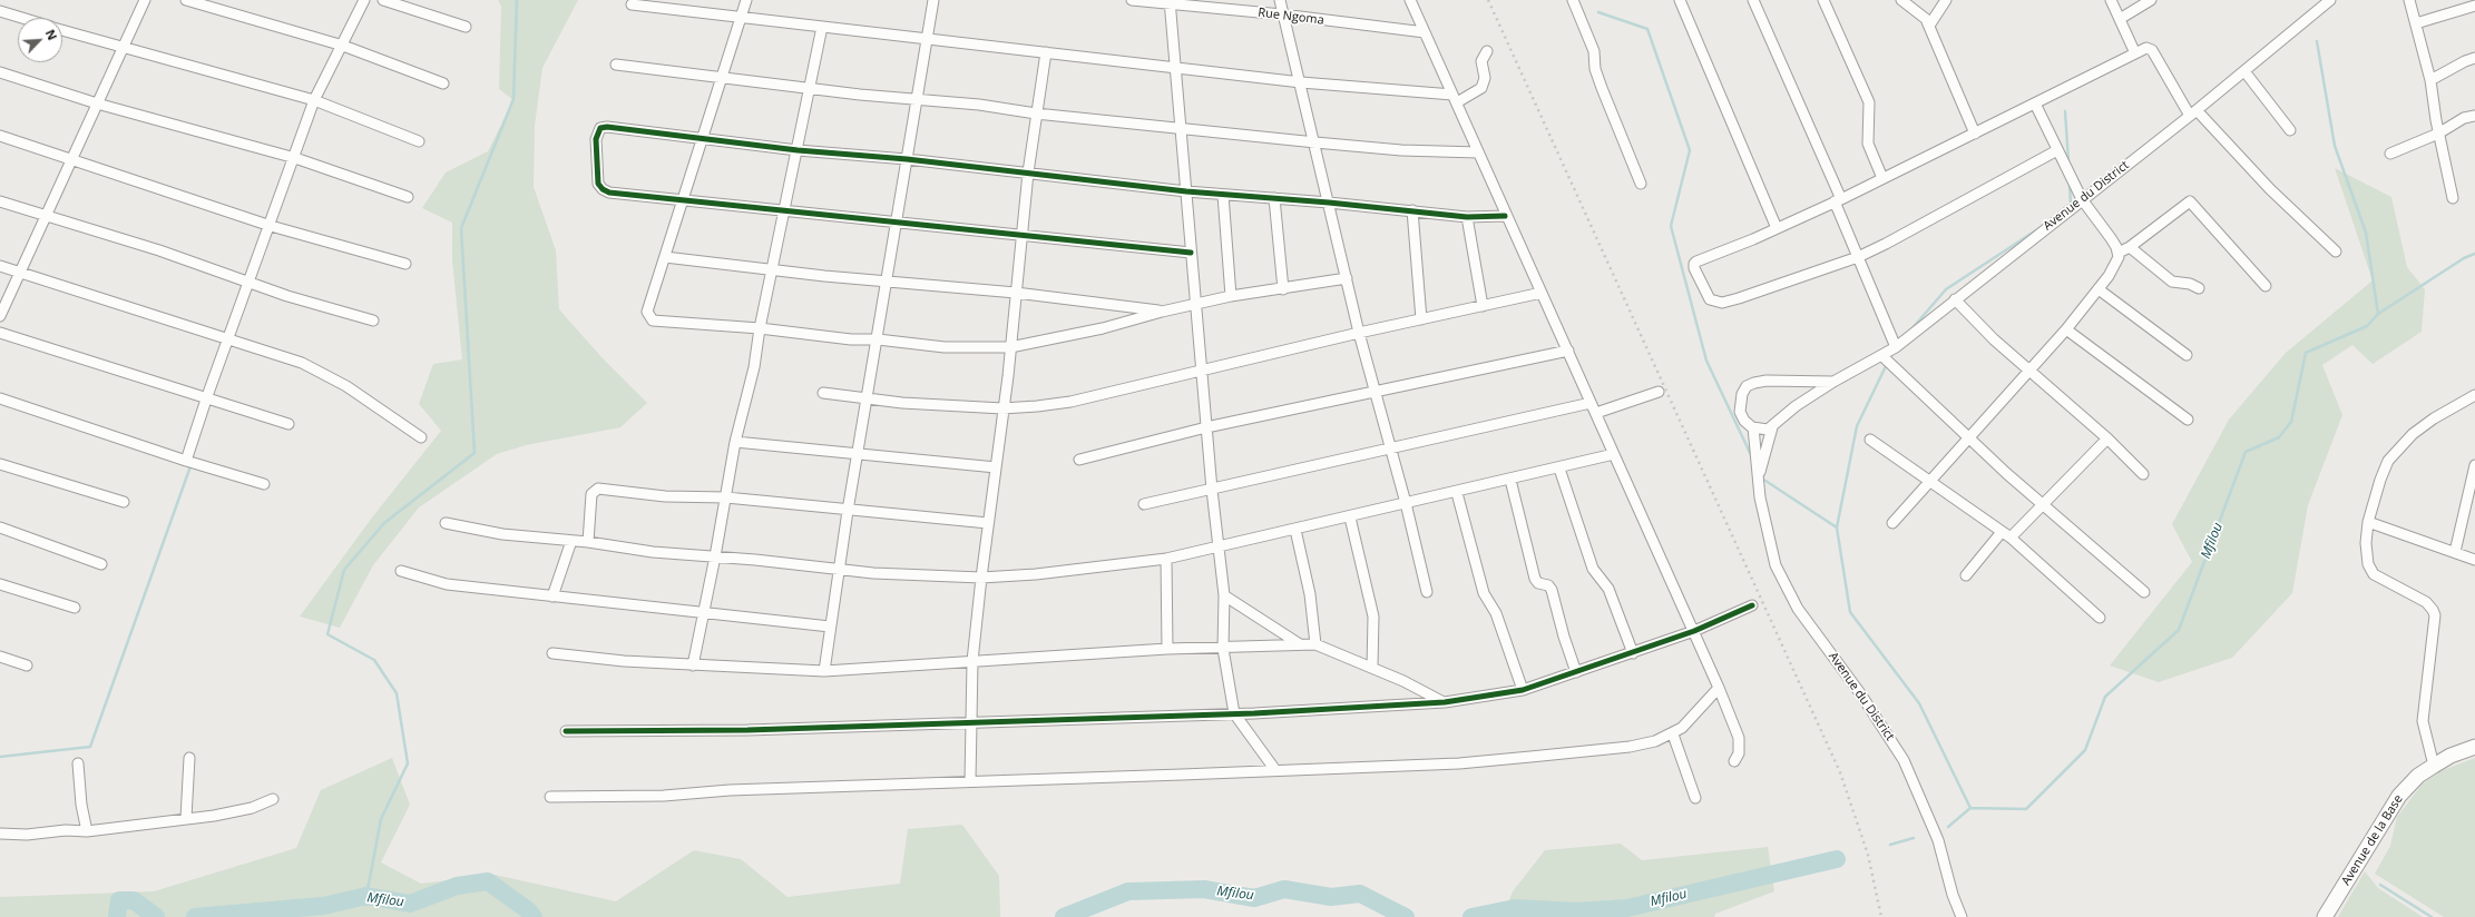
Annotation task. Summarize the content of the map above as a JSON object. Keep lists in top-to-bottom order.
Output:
{
  "streets": {
    "main road": ["Avenue de la Base"],
    "street": ["Rue Ngoma", "Avenue du District"]
  },
  "water": ["Mfilou"],
  "north": "top right"
}
